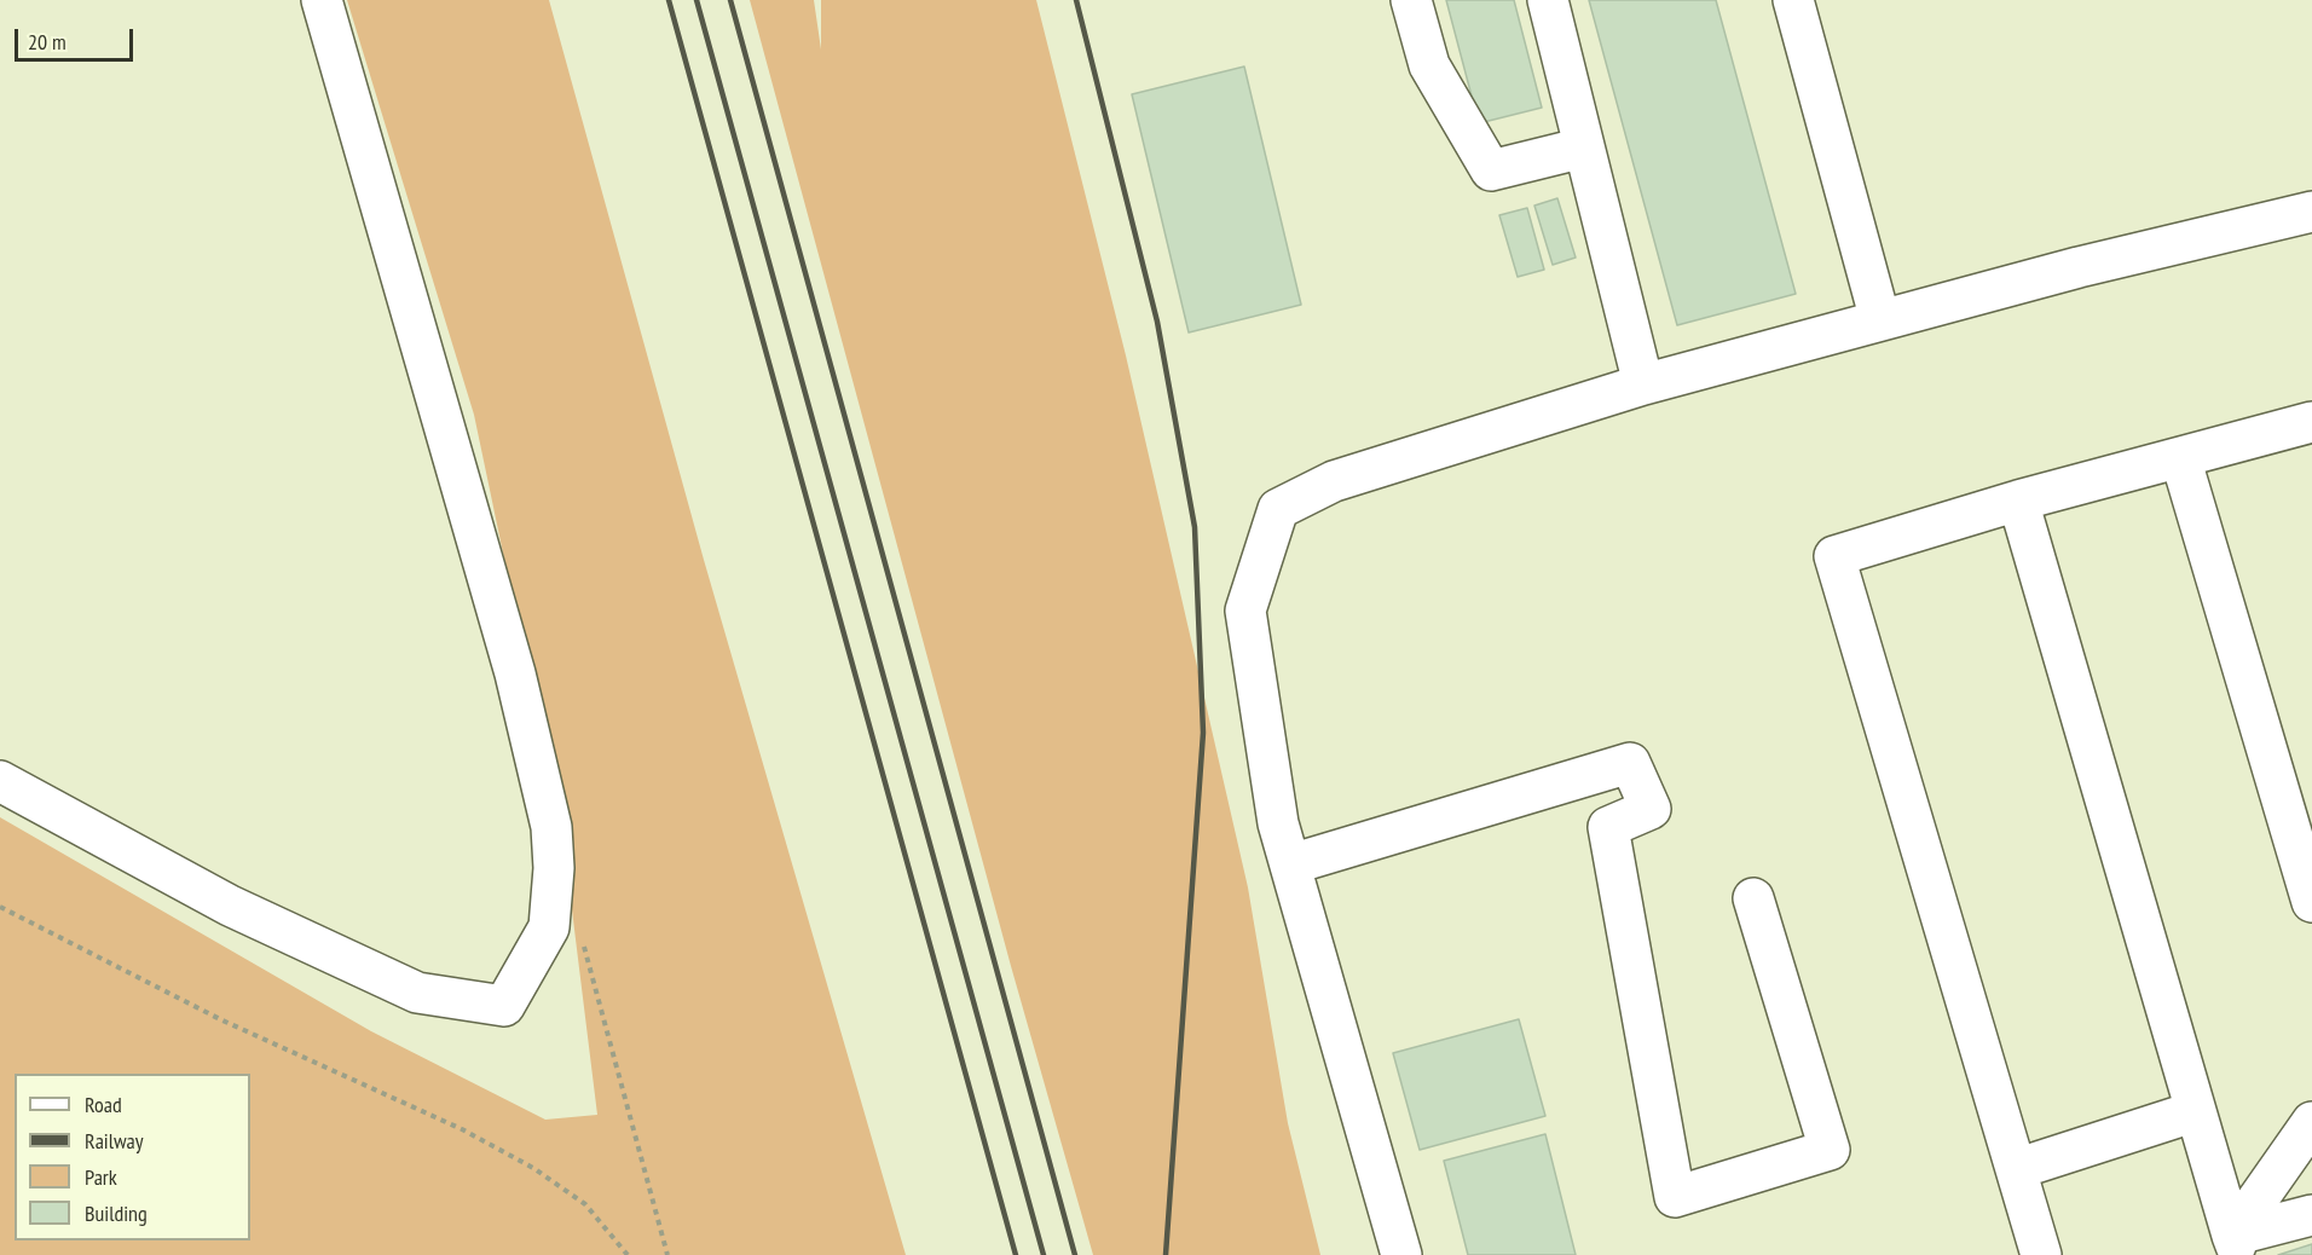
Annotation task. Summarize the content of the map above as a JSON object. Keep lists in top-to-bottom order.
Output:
{
  "legend": [
    "Road",
    "Railway",
    "Park",
    "Building"
  ],
  "scale_bar": "20 m"
}
